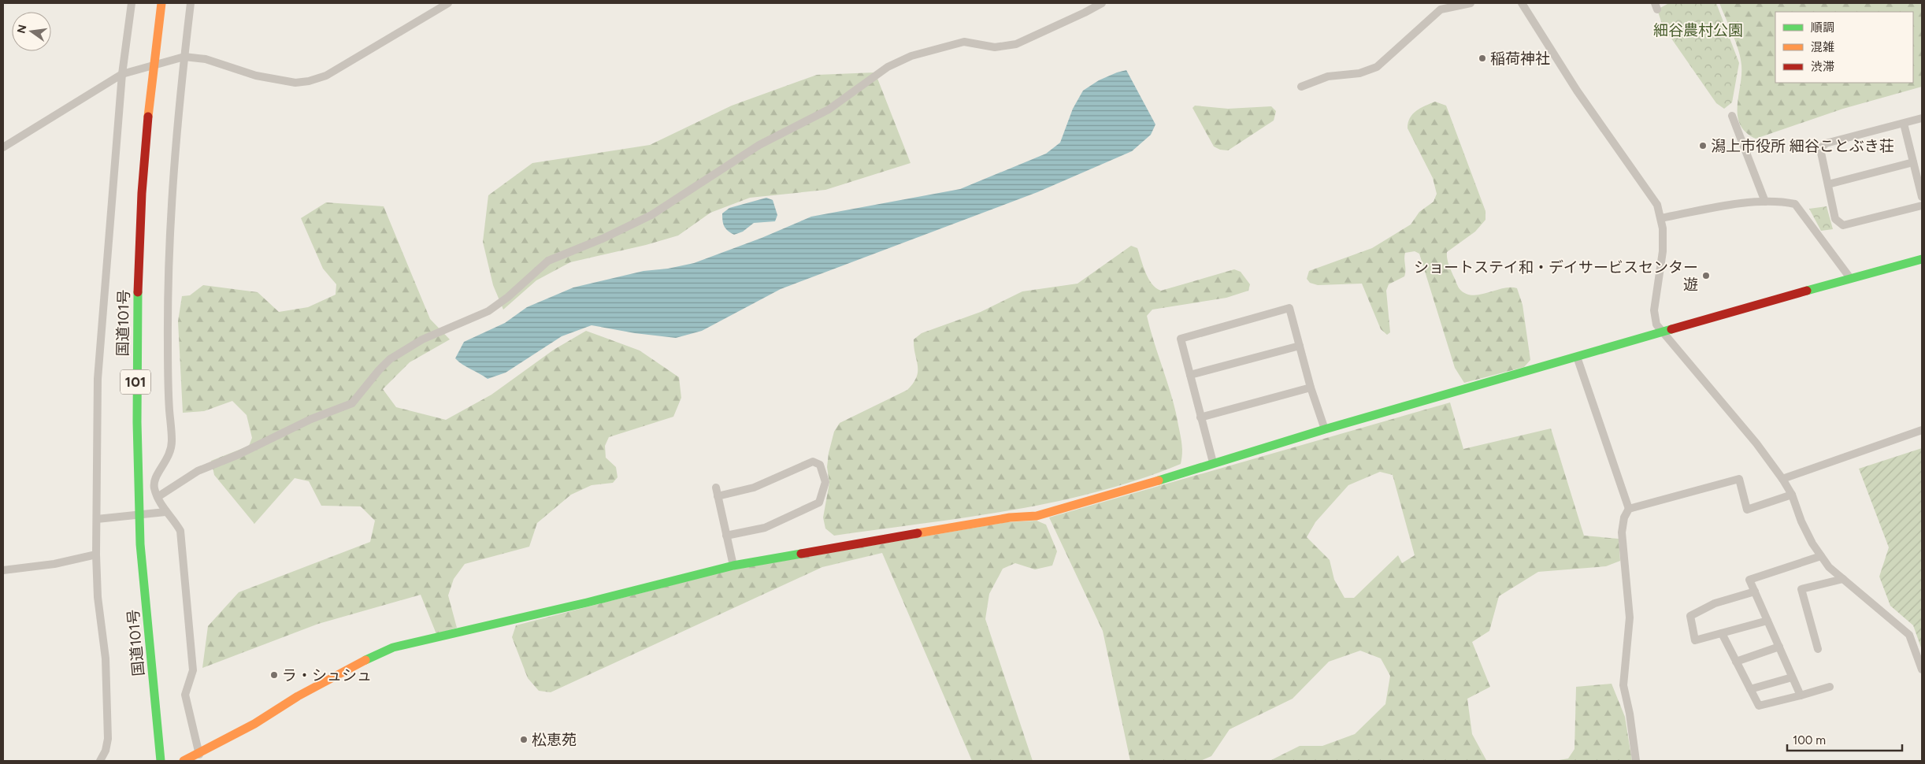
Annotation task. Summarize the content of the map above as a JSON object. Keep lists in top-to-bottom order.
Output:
{
  "streets": {
    "main road": ["国道101号", "101"]
  },
  "parks": ["細谷農村公園"],
  "places": [
    "稲荷神社",
    "潟上市役所 細谷ことぶき荘",
    "ショートステイ和・デイサービスセンター 遊",
    "ラ・シュシュ",
    "松恵苑"
  ],
  "legend": ["順調", "混雑", "渋滞"],
  "scale_bar": "100 m",
  "north": "left"
}
